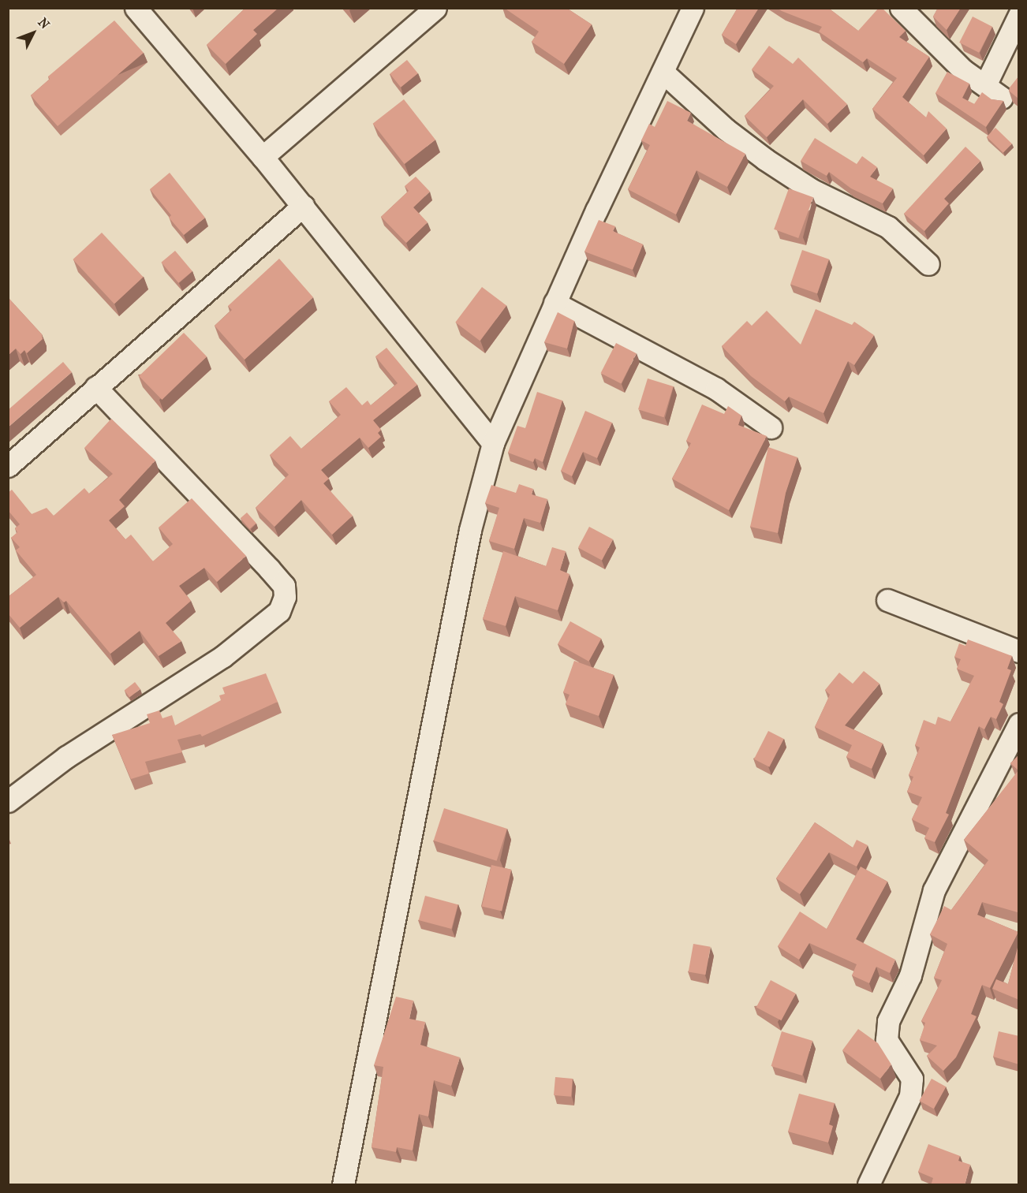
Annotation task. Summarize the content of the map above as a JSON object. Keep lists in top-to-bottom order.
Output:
{
  "north": "top right"
}
